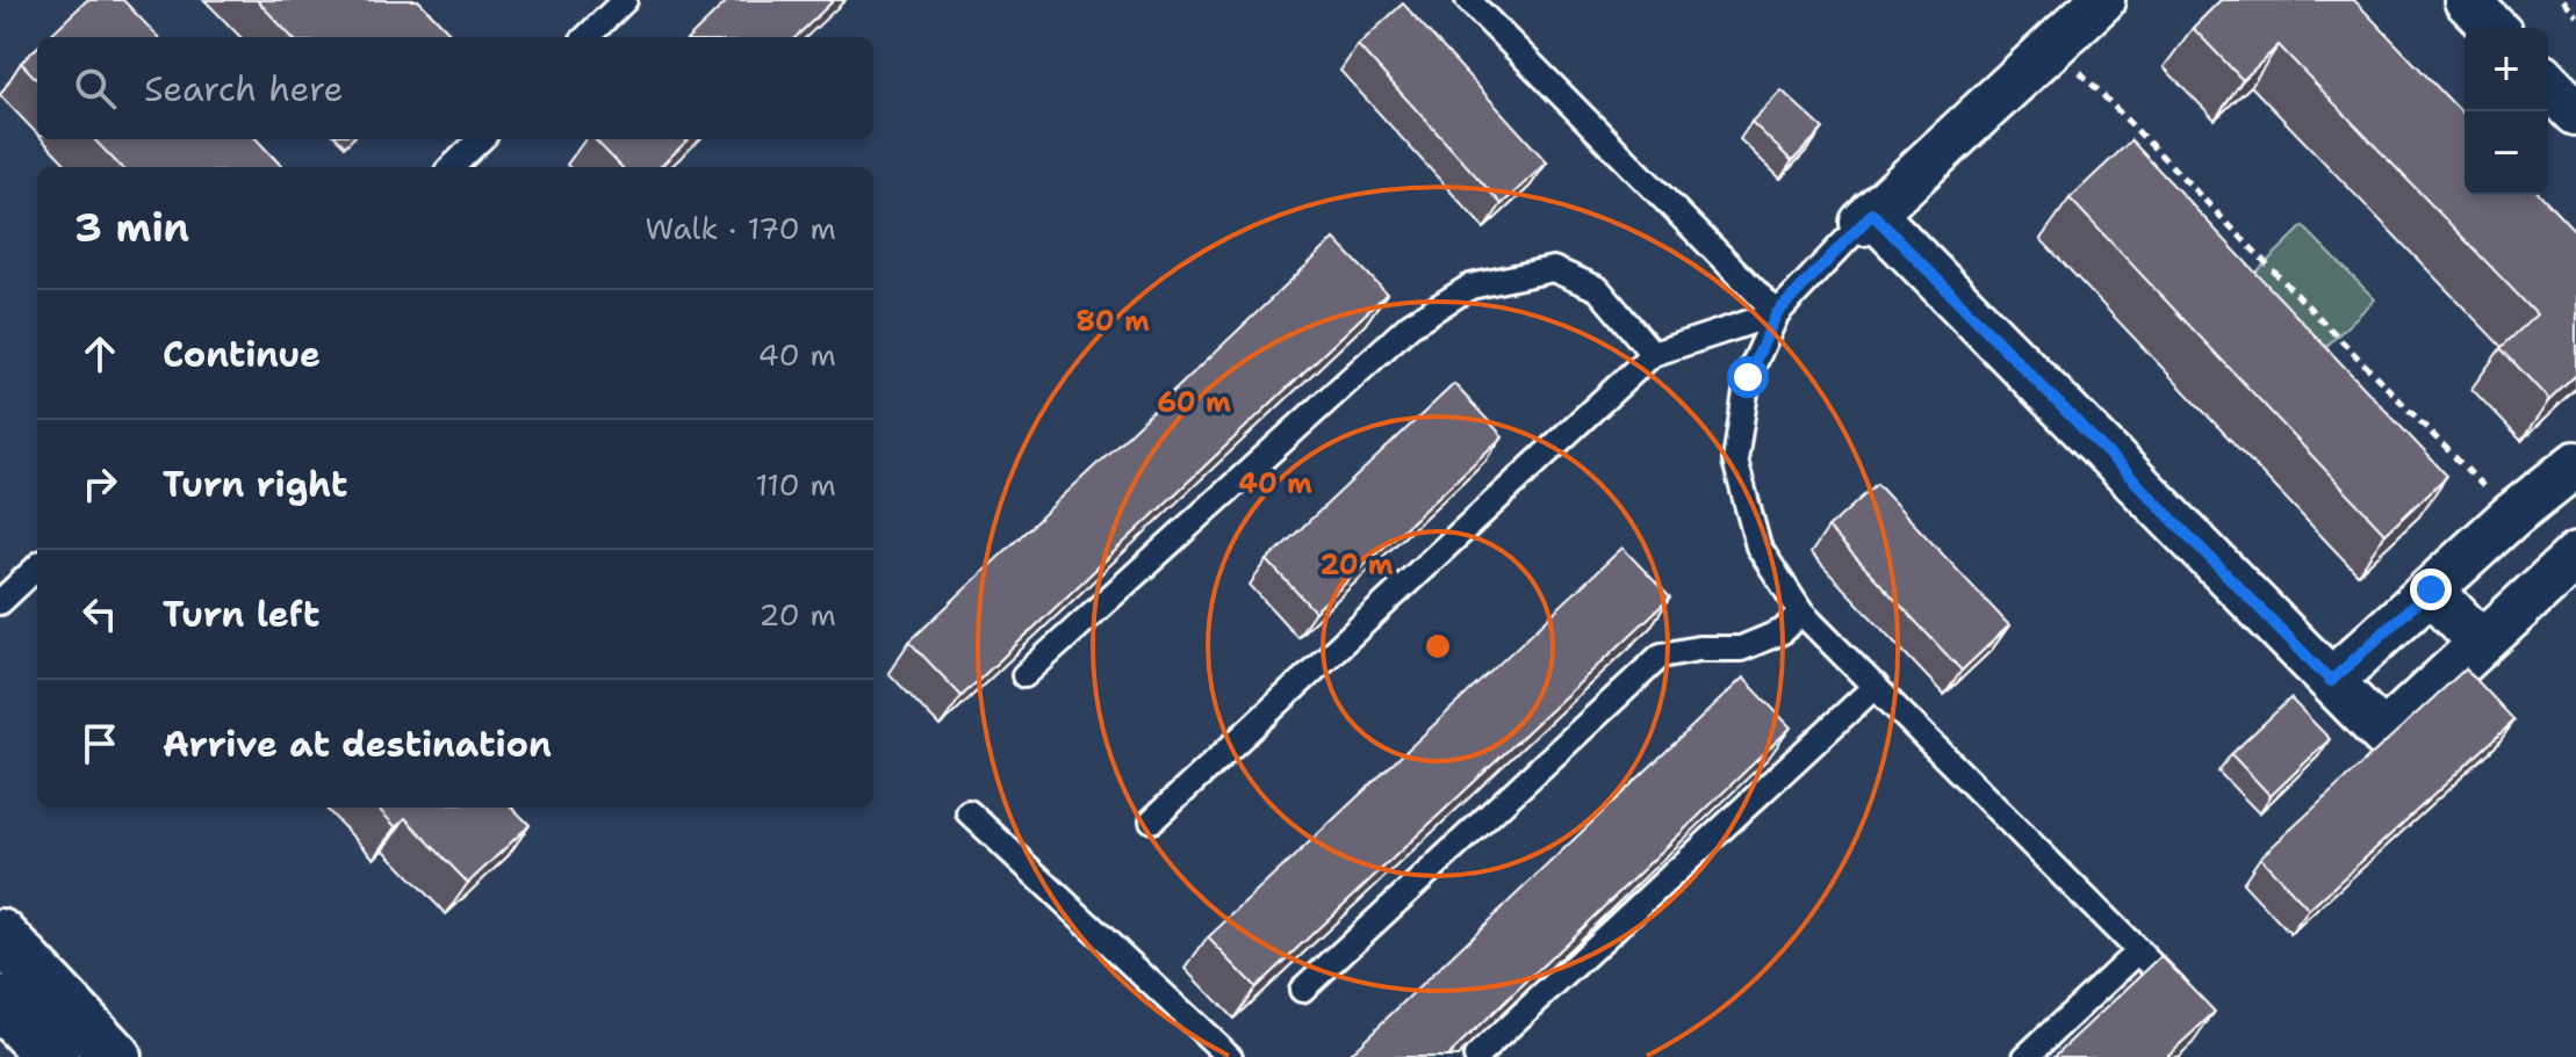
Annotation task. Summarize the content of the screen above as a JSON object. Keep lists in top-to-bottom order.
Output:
{
  "page": {
    "map_buttons": ["+", "−"],
    "search": "Search here",
    "heading": ["3 min", "Walk · 170 m"],
    "list": [
      ["Continue", "40 m"],
      ["Turn right", "110 m"],
      ["Turn left", "20 m"],
      "Arrive at destination"
    ]
  },
  "rings": [
    "80 m",
    "60 m",
    "40 m",
    "20 m"
  ]
}
